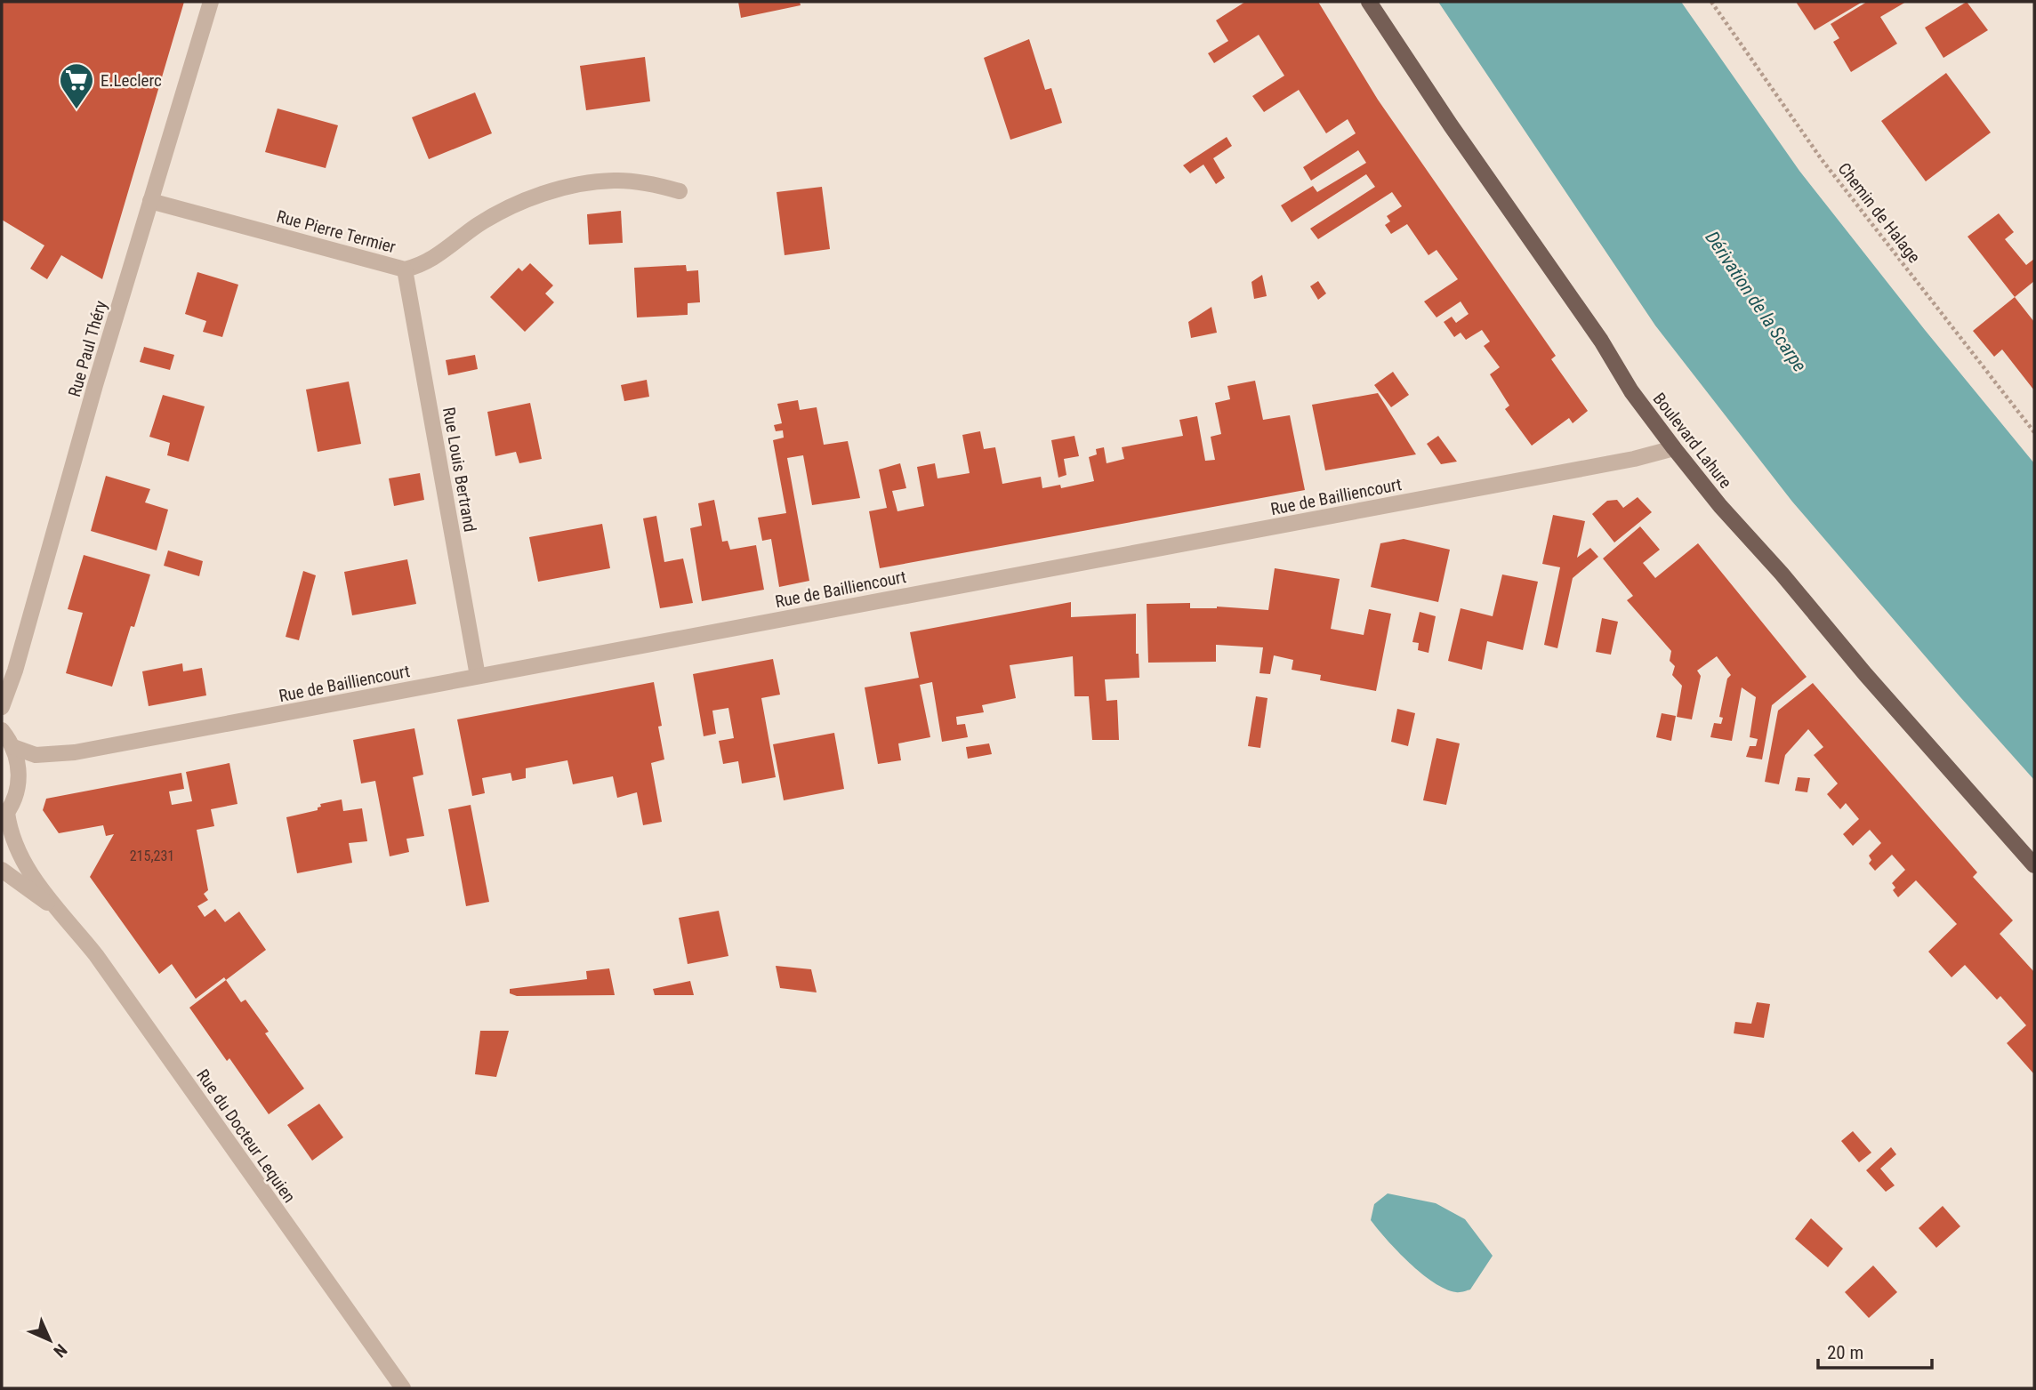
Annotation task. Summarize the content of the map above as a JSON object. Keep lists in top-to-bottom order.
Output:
{
  "streets": {
    "main road": ["Boulevard Lahure"],
    "street": [
      "Rue Pierre Termier",
      "Rue Paul Théry",
      "Rue Louis Bertrand",
      "Rue de Bailliencourt",
      "Rue du Docteur Lequien"
    ],
    "path": ["Chemin de Halage"]
  },
  "crossings": [
    ["Rue Pierre Termier", "Rue Paul Théry"],
    ["Rue Pierre Termier", "Rue Louis Bertrand"],
    ["Boulevard Lahure", "Rue de Bailliencourt"],
    ["Rue Louis Bertrand", "Rue de Bailliencourt"]
  ],
  "water": ["Dérivation de la Scarpe"],
  "places": {
    "supermarket": ["E.Leclerc"]
  },
  "house_numbers": ["215,231"],
  "scale_bar": "20 m",
  "north": "bottom right"
}
